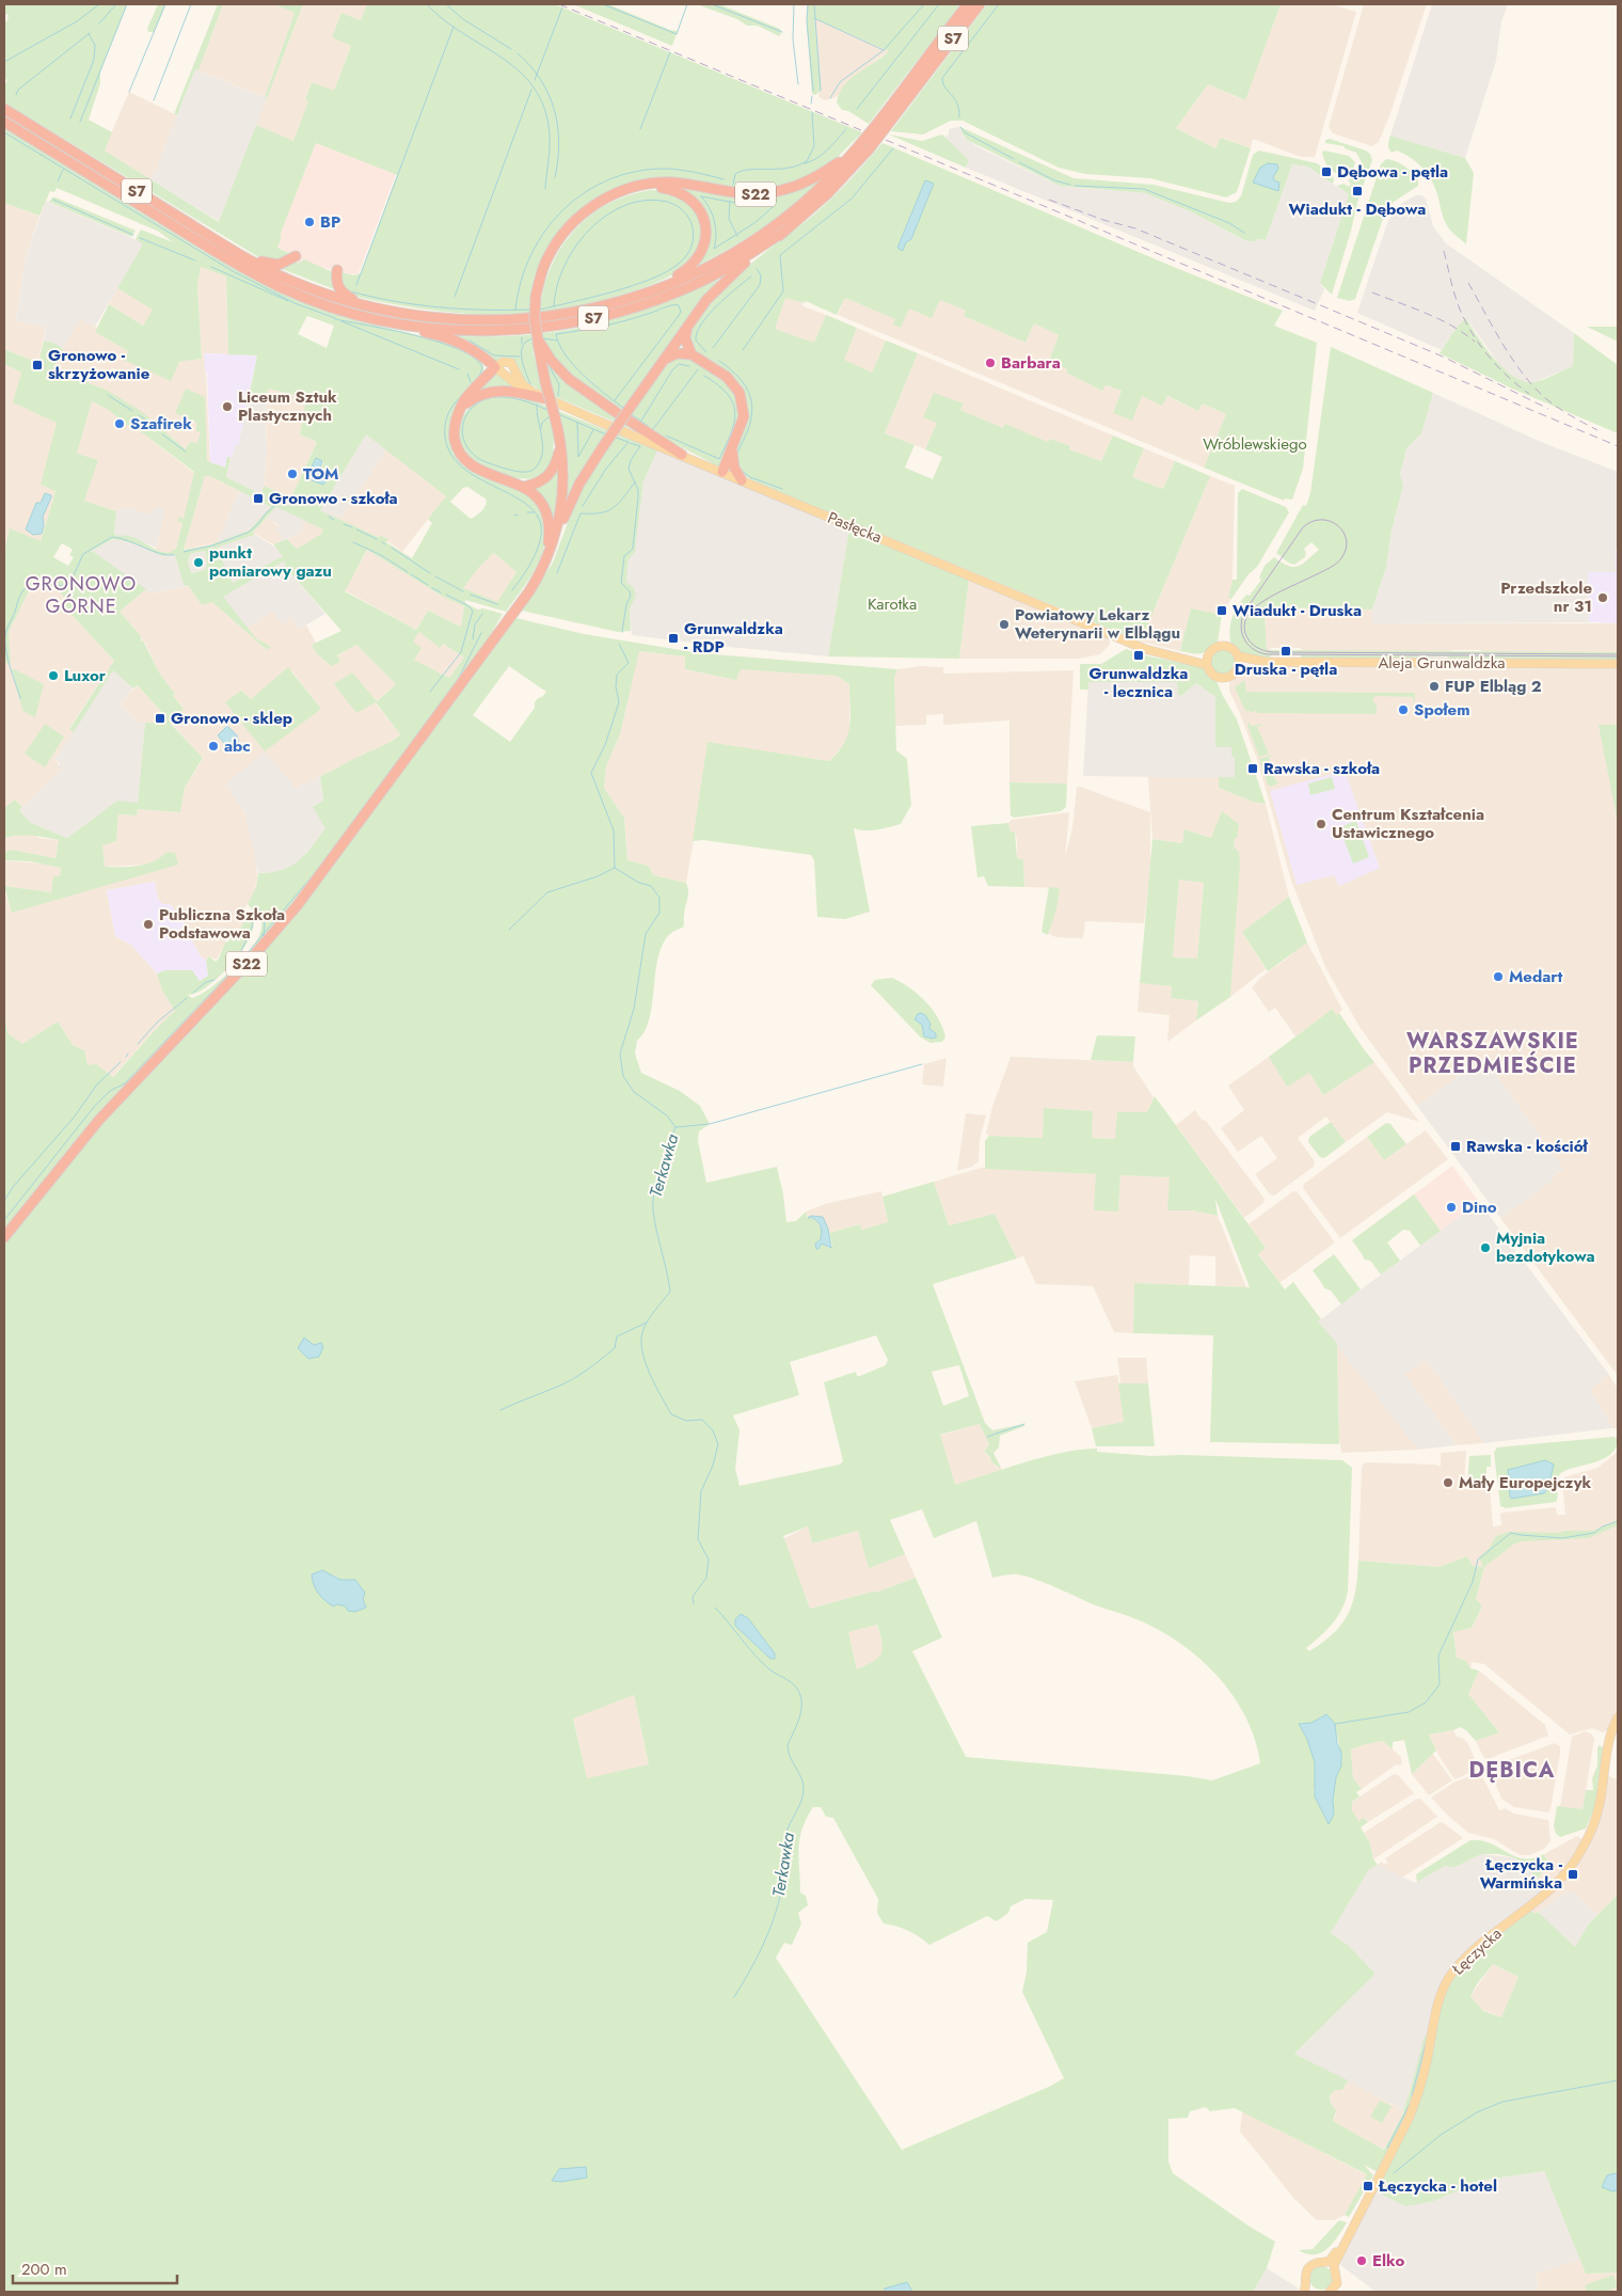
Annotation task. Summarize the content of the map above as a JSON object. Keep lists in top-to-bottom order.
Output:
{
  "streets": {
    "highway": ["S7", "S22"],
    "main road": ["Pasłęcka", "Aleja Grunwaldzka", "Łęczycka"]
  },
  "crossings": [
    ["S7", "S22"],
    ["Pasłęcka", "Aleja Grunwaldzka"]
  ],
  "districts": ["GRONOWO GÓRNE", "WARSZAWSKIE PRZEDMIEŚCIE", "DĘBICA"],
  "water": ["Terkawka"],
  "parks": ["Wróblewskiego", "Karotka"],
  "places": {
    "transit": [
      "Dębowa - pętla",
      "Wiadukt - Dębowa",
      "Gronowo - skrzyżowanie",
      "Gronowo - szkoła",
      "Wiadukt - Druska",
      "Grunwaldzka - RDP",
      "Druska - pętla",
      "Grunwaldzka - lecznica",
      "Gronowo - sklep",
      "Rawska - szkoła",
      "Rawska - kościół",
      "Łęczycka - Warmińska",
      "Łęczycka - hotel"
    ],
    "other": [
      "BP",
      "Barbara",
      "Liceum Sztuk Plastycznych",
      "Szafirek",
      "TOM",
      "punkt pomiarowy gazu",
      "Przedszkole nr 31",
      "Powiatowy Lekarz Weterynarii w Elblągu",
      "Luxor",
      "FUP Elbląg 2",
      "Społem",
      "abc",
      "Centrum Kształcenia Ustawicznego",
      "Publiczna Szkoła Podstawowa",
      "Medart",
      "Dino",
      "Myjnia bezdotykowa",
      "Mały Europejczyk",
      "Elko"
    ]
  },
  "scale_bar": "200 m"
}
